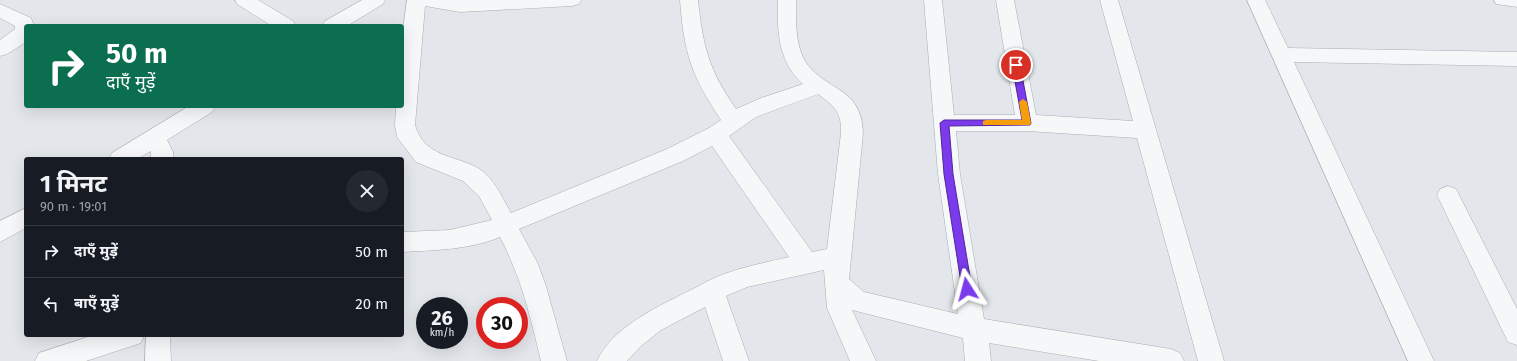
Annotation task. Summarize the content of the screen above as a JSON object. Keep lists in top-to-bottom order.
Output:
{
  "page": {
    "turn": ["50 m", "दाएँ मुड़ें"],
    "heading": ["1 मिनट", "90 m · 19:01"],
    "list": [
      {
        "name": "दाएँ मुड़ें",
        "value": "50 m"
      },
      {
        "name": "बाएँ मुड़ें",
        "value": "20 m"
      }
    ],
    "speed": "26 km/h",
    "limit": "30"
  }
}
